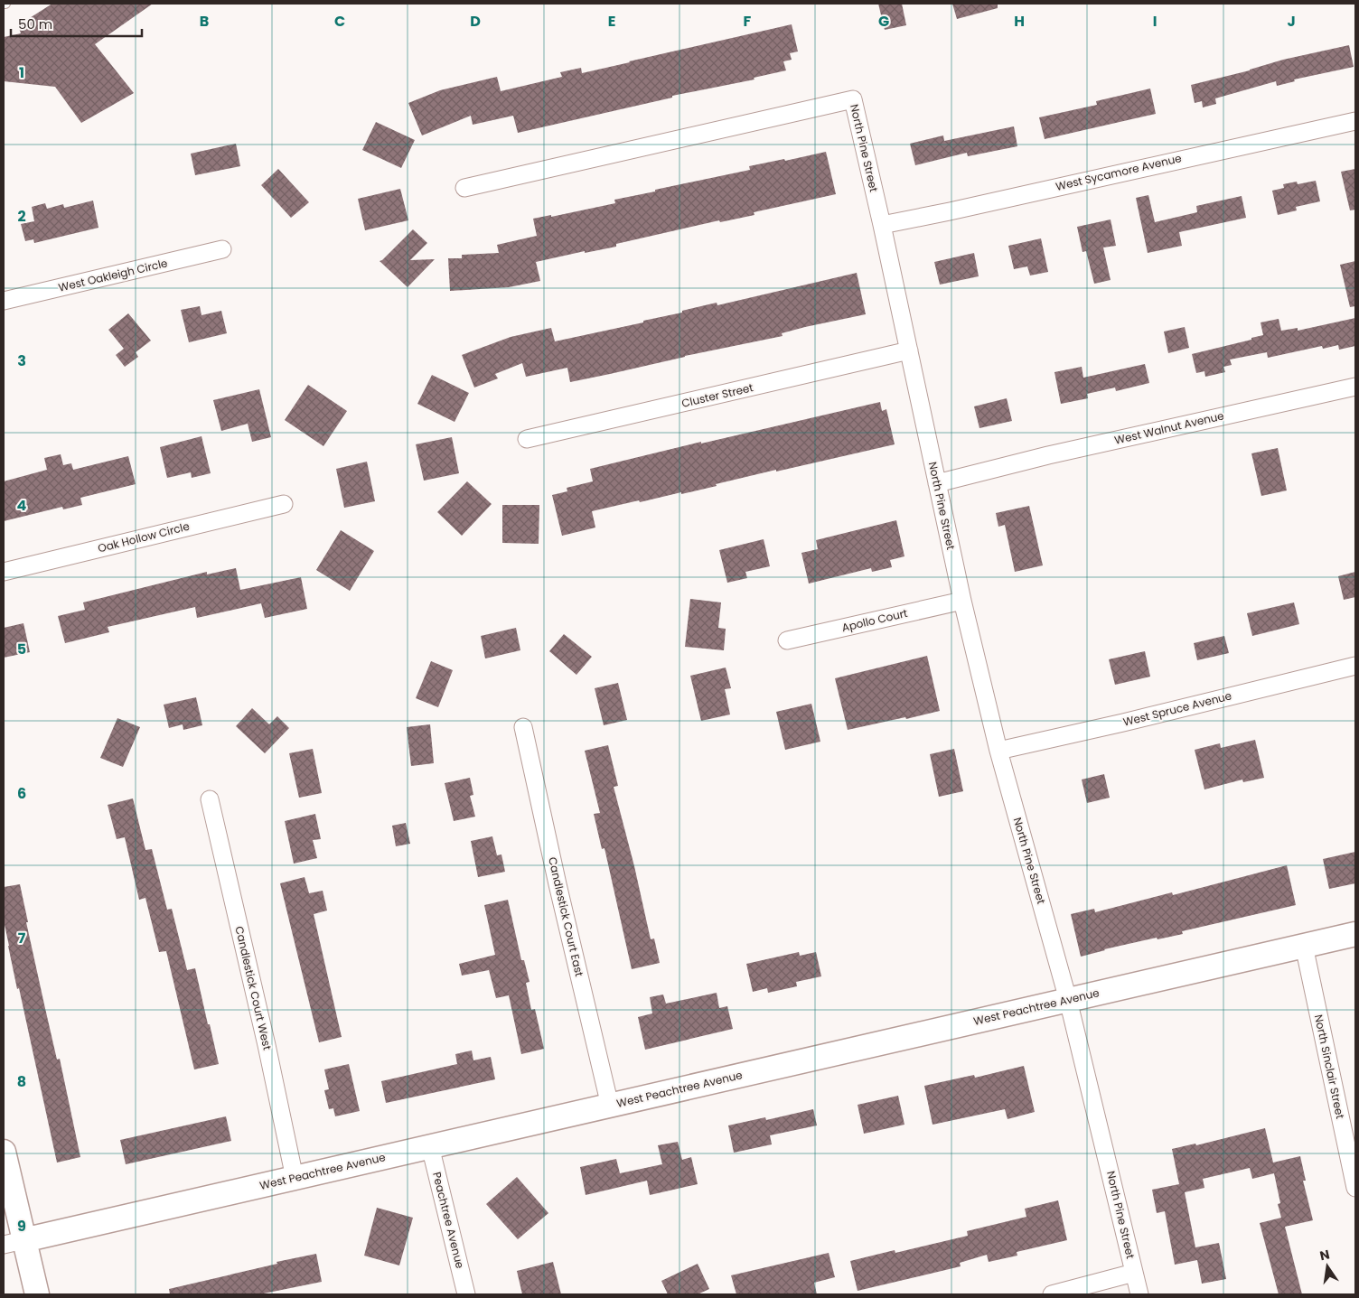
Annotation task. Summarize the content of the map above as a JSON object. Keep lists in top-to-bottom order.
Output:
{
  "streets": {
    "street": [
      "North Pine Street",
      "West Sycamore Avenue",
      "West Oakleigh Circle",
      "Cluster Street",
      "West Walnut Avenue",
      "Oak Hollow Circle",
      "Apollo Court",
      "West Spruce Avenue",
      "Candlestick Court East",
      "Candlestick Court West",
      "West Peachtree Avenue",
      "North Sinclair Street",
      "Peachtree Avenue"
    ]
  },
  "crossings": [
    ["North Pine Street", "West Sycamore Avenue"],
    ["North Pine Street", "Cluster Street"],
    ["North Pine Street", "West Walnut Avenue"],
    ["North Pine Street", "Apollo Court"],
    ["North Pine Street", "West Spruce Avenue"],
    ["North Pine Street", "West Peachtree Avenue"],
    ["Candlestick Court East", "West Peachtree Avenue"],
    ["Candlestick Court West", "West Peachtree Avenue"],
    ["West Peachtree Avenue", "North Sinclair Street"],
    ["West Peachtree Avenue", "Peachtree Avenue"]
  ],
  "scale_bar": "50 m",
  "north": "top",
  "grid": {
    "columns": [
      "B",
      "C",
      "D",
      "E",
      "F",
      "G",
      "H",
      "I",
      "J"
    ],
    "rows": [
      "1",
      "2",
      "3",
      "4",
      "5",
      "6",
      "7",
      "8",
      "9"
    ]
  }
}
